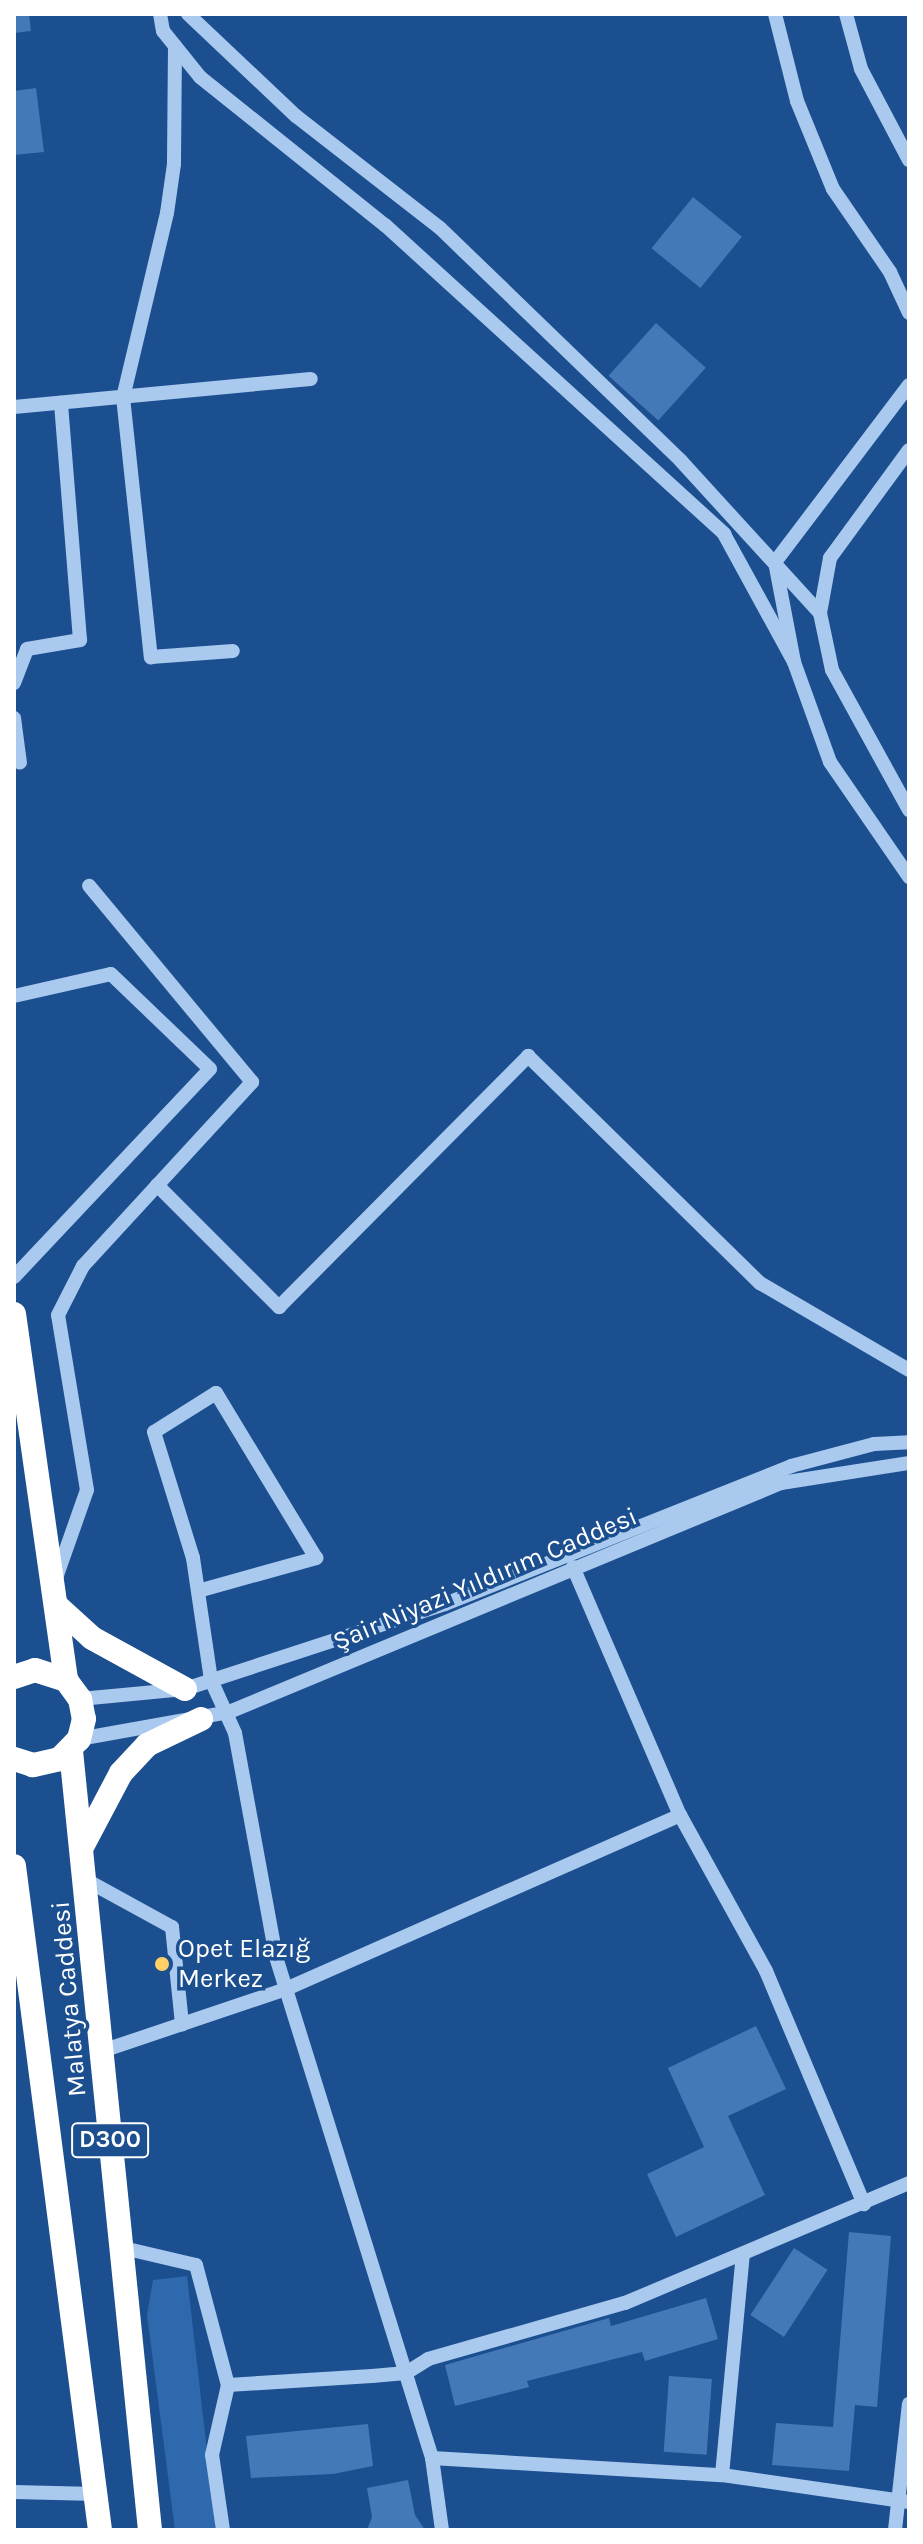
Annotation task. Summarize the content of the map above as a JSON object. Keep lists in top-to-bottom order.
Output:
{
  "streets": {
    "highway": ["Malatya Caddesi", "D300"],
    "street": ["Şair Niyazi Yıldırım Caddesi"]
  },
  "crossings": [
    ["Şair Niyazi Yıldırım Caddesi", "Malatya Caddesi"]
  ],
  "places": ["Opet Elazığ Merkez"]
}
